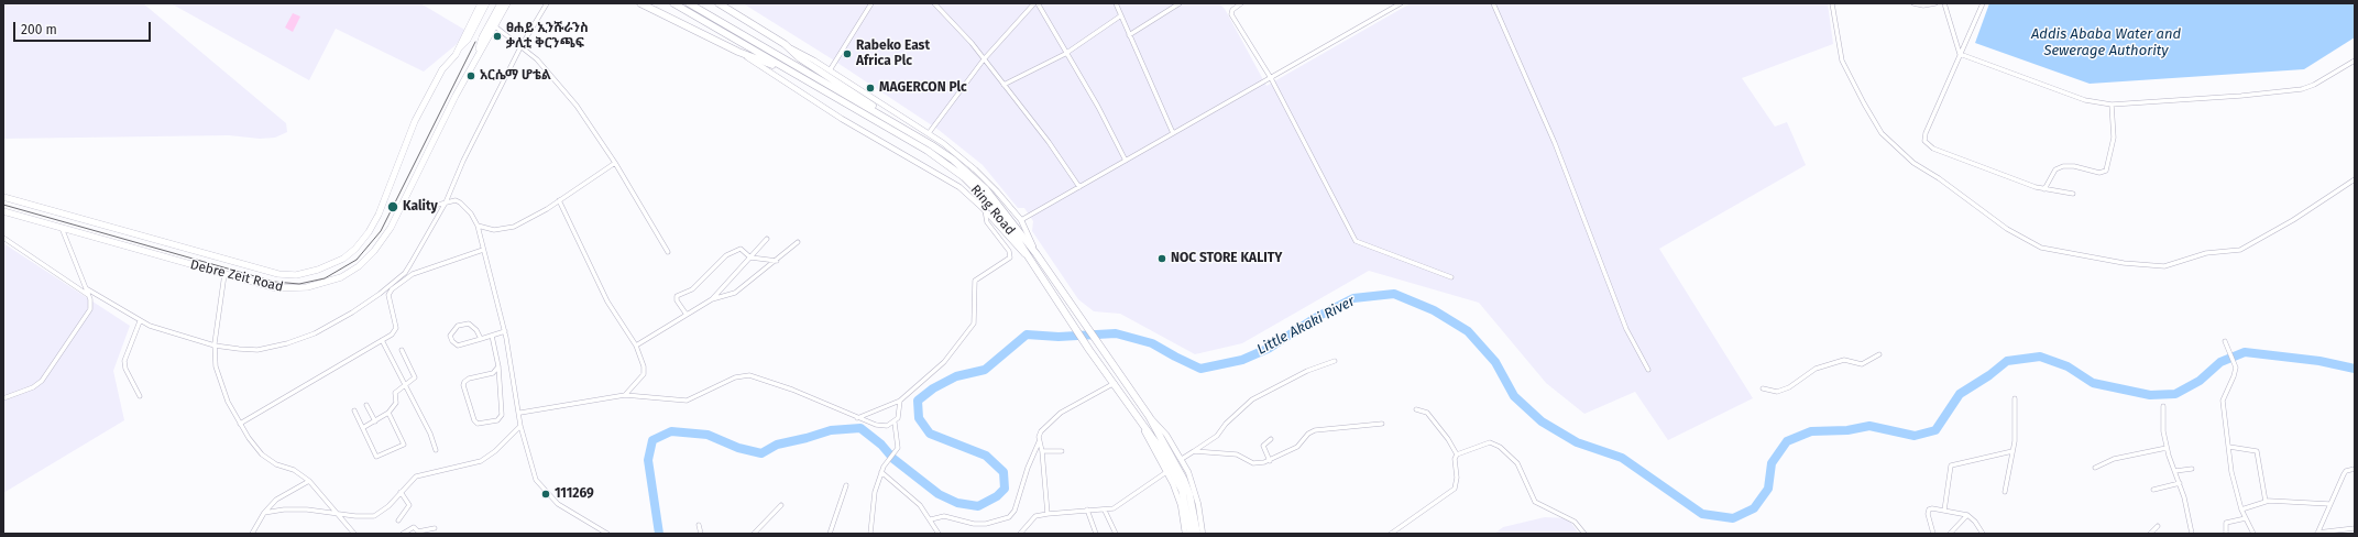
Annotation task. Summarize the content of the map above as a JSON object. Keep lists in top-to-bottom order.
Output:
{
  "streets": {
    "highway": ["Ring Road"],
    "main road": ["Debre Zeit Road"]
  },
  "water": ["Addis Ababa Water and Sewerage Authority", "Little Akaki River"],
  "places": [
    "ፀሐይ ኢንሹራንስ ቃሊቲ ቅርንጫፍ",
    "Rabeko East Africa Plc",
    "አርሴማ ሆቴል",
    "MAGERCON Plc",
    "Kality",
    "NOC STORE KALITY",
    "111269"
  ],
  "scale_bar": "200 m"
}
